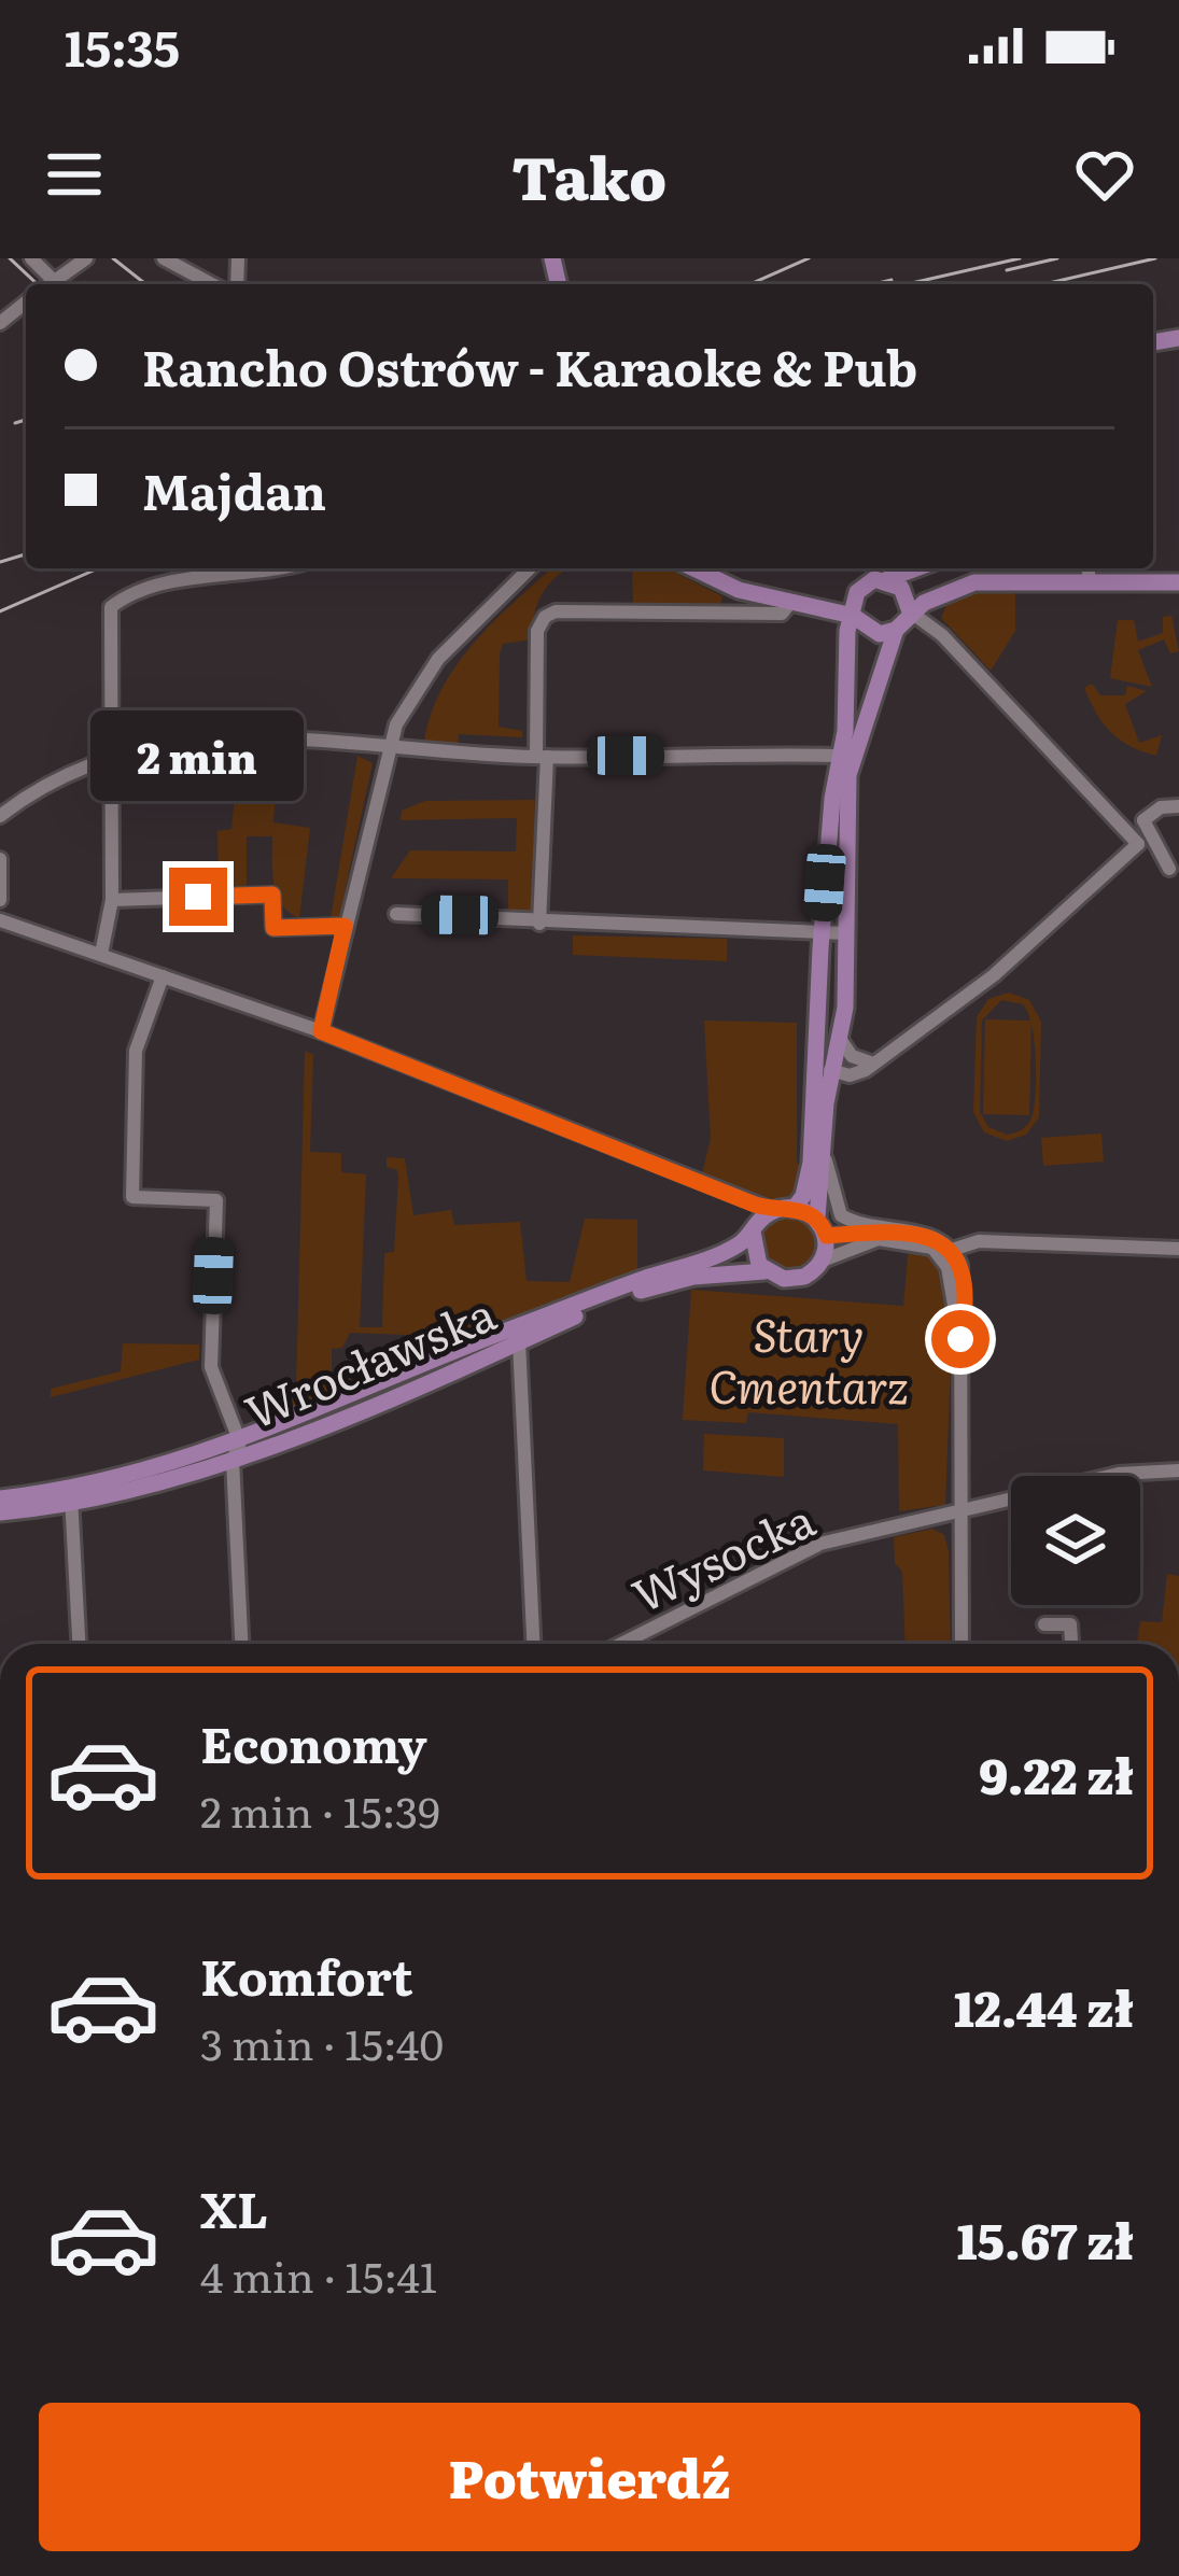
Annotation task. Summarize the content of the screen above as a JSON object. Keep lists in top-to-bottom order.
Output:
{
  "streets": {
    "main road": ["Wrocławska"],
    "street": ["Wysocka"]
  },
  "parks": ["Stary Cmentarz"],
  "page": {
    "status": "15:35",
    "header": "Tako",
    "banner": ["Rancho Ostrów - Karaoke & Pub", "Majdan"],
    "bubble": "2 min",
    "list": [
      {
        "name": "Economy",
        "note": "2 min · 15:39",
        "value": "9.22 zł"
      },
      {
        "name": "Komfort",
        "note": "3 min · 15:40",
        "value": "12.44 zł"
      },
      {
        "name": "XL",
        "note": "4 min · 15:41",
        "value": "15.67 zł"
      }
    ],
    "buttons": "Potwierdź"
  }
}
